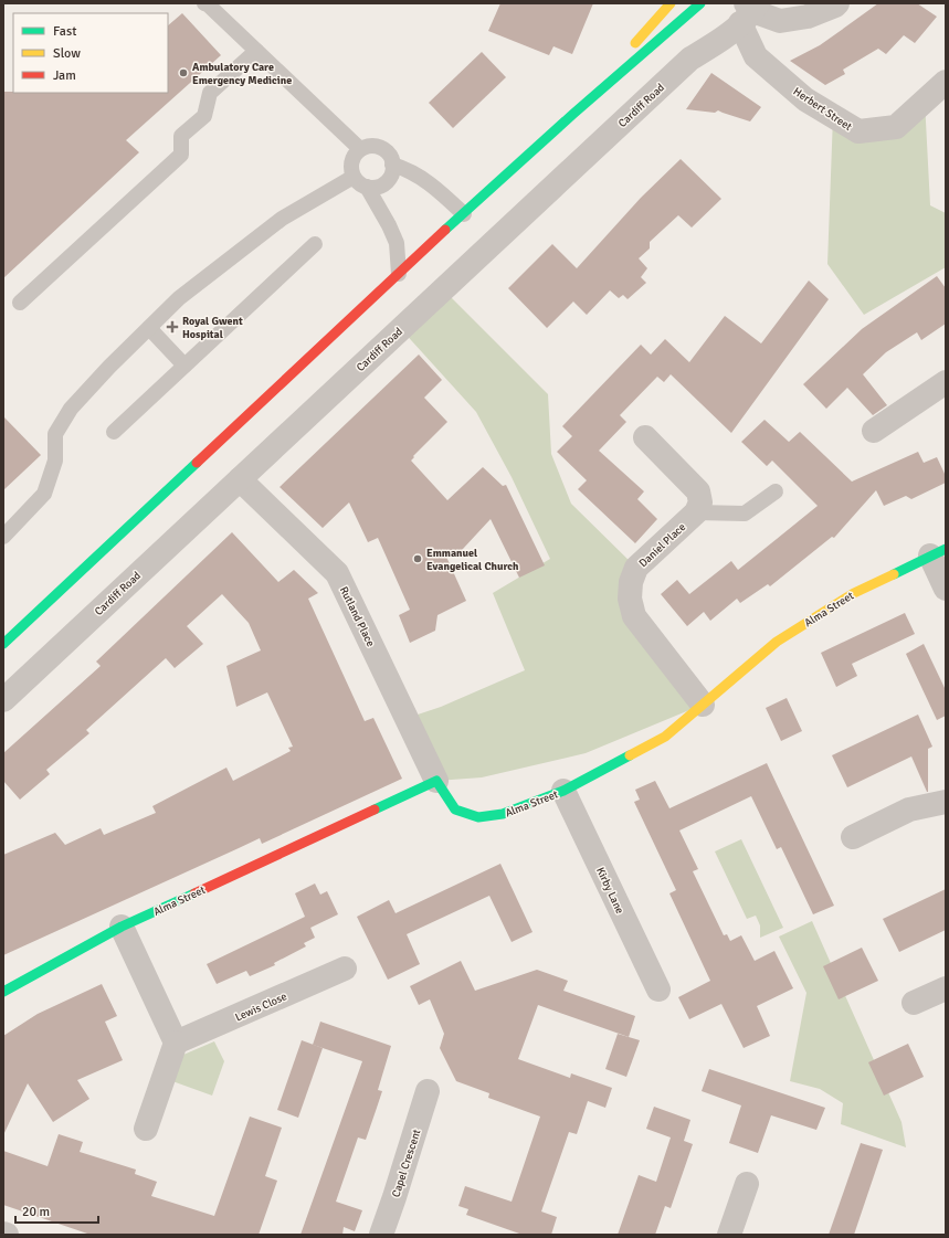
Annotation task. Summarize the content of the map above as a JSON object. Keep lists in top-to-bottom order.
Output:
{
  "streets": {
    "main road": ["Alma Street"],
    "street": [
      "Cardiff Road",
      "Herbert Street",
      "Daniel Place",
      "Rutland Place",
      "Kirby Lane",
      "Lewis Close",
      "Capel Crescent"
    ]
  },
  "crossings": [
    ["Cardiff Road", "Herbert Street"],
    ["Cardiff Road", "Rutland Place"],
    ["Daniel Place", "Alma Street"],
    ["Alma Street", "Rutland Place"],
    ["Alma Street", "Kirby Lane"]
  ],
  "places": {
    "other": ["Ambulatory Care Emergency Medicine", "Emmanuel Evangelical Church"],
    "health": ["Royal Gwent Hospital"]
  },
  "legend": ["Fast", "Slow", "Jam"],
  "scale_bar": "20 m"
}
